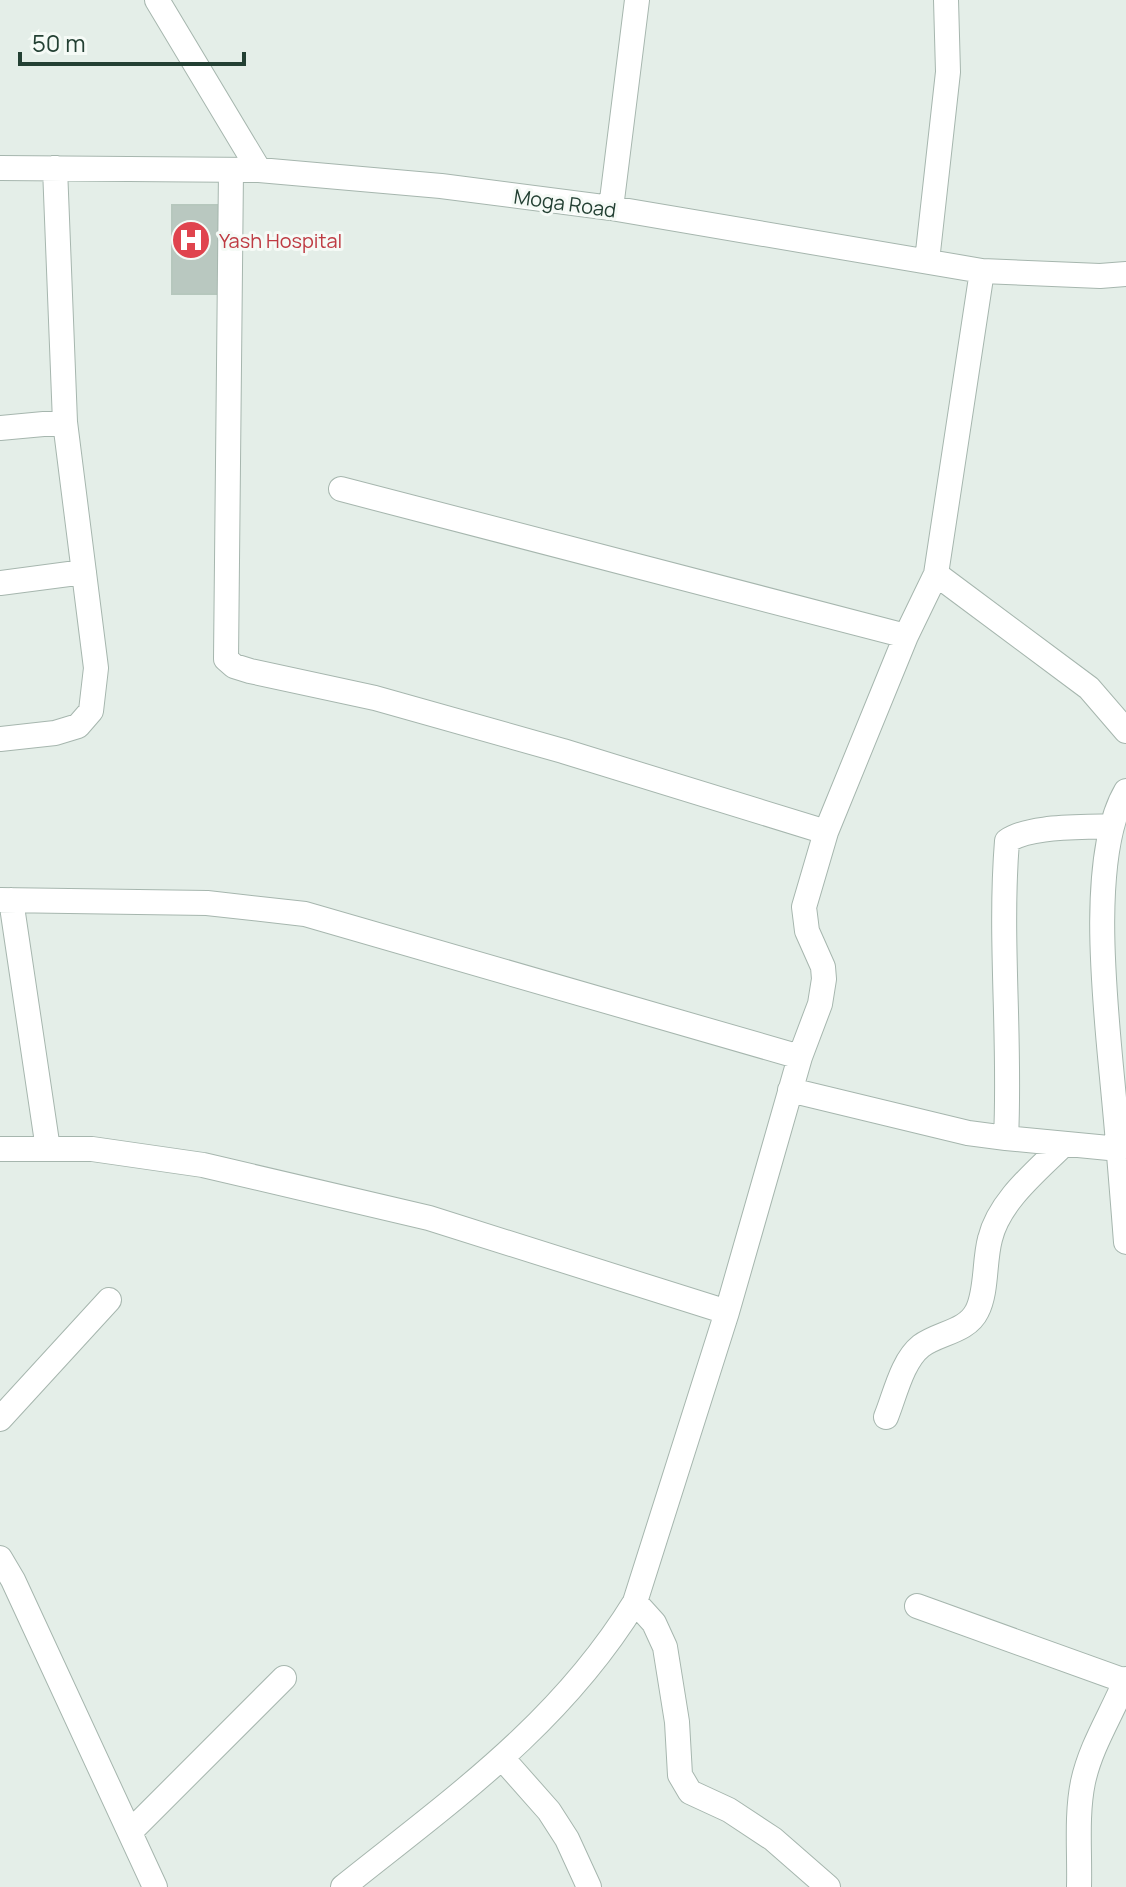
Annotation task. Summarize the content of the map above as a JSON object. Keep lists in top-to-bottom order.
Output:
{
  "streets": {
    "street": ["Moga Road"]
  },
  "places": {
    "hospital": ["Yash Hospital"]
  },
  "scale_bar": "50 m"
}
